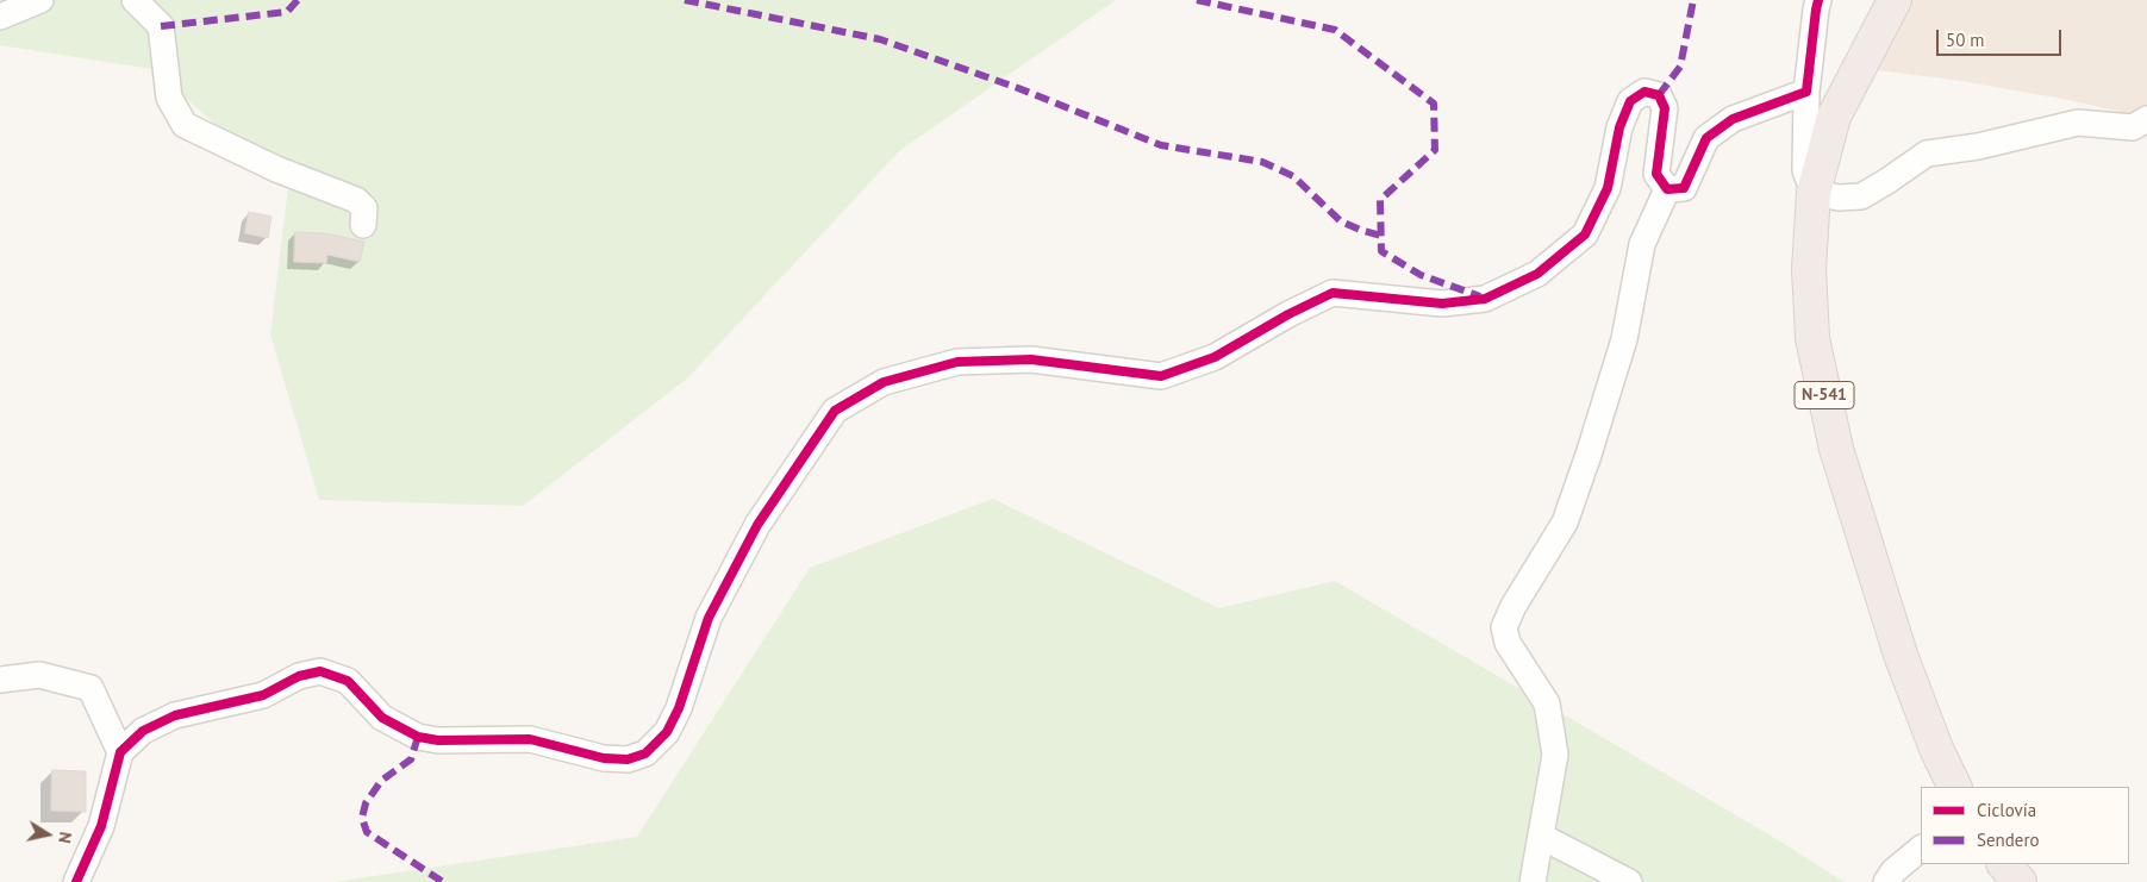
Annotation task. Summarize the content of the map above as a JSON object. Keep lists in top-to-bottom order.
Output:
{
  "streets": {
    "highway": ["N-541"]
  },
  "legend": ["Ciclovía", "Sendero"],
  "scale_bar": "50 m",
  "north": "right"
}
